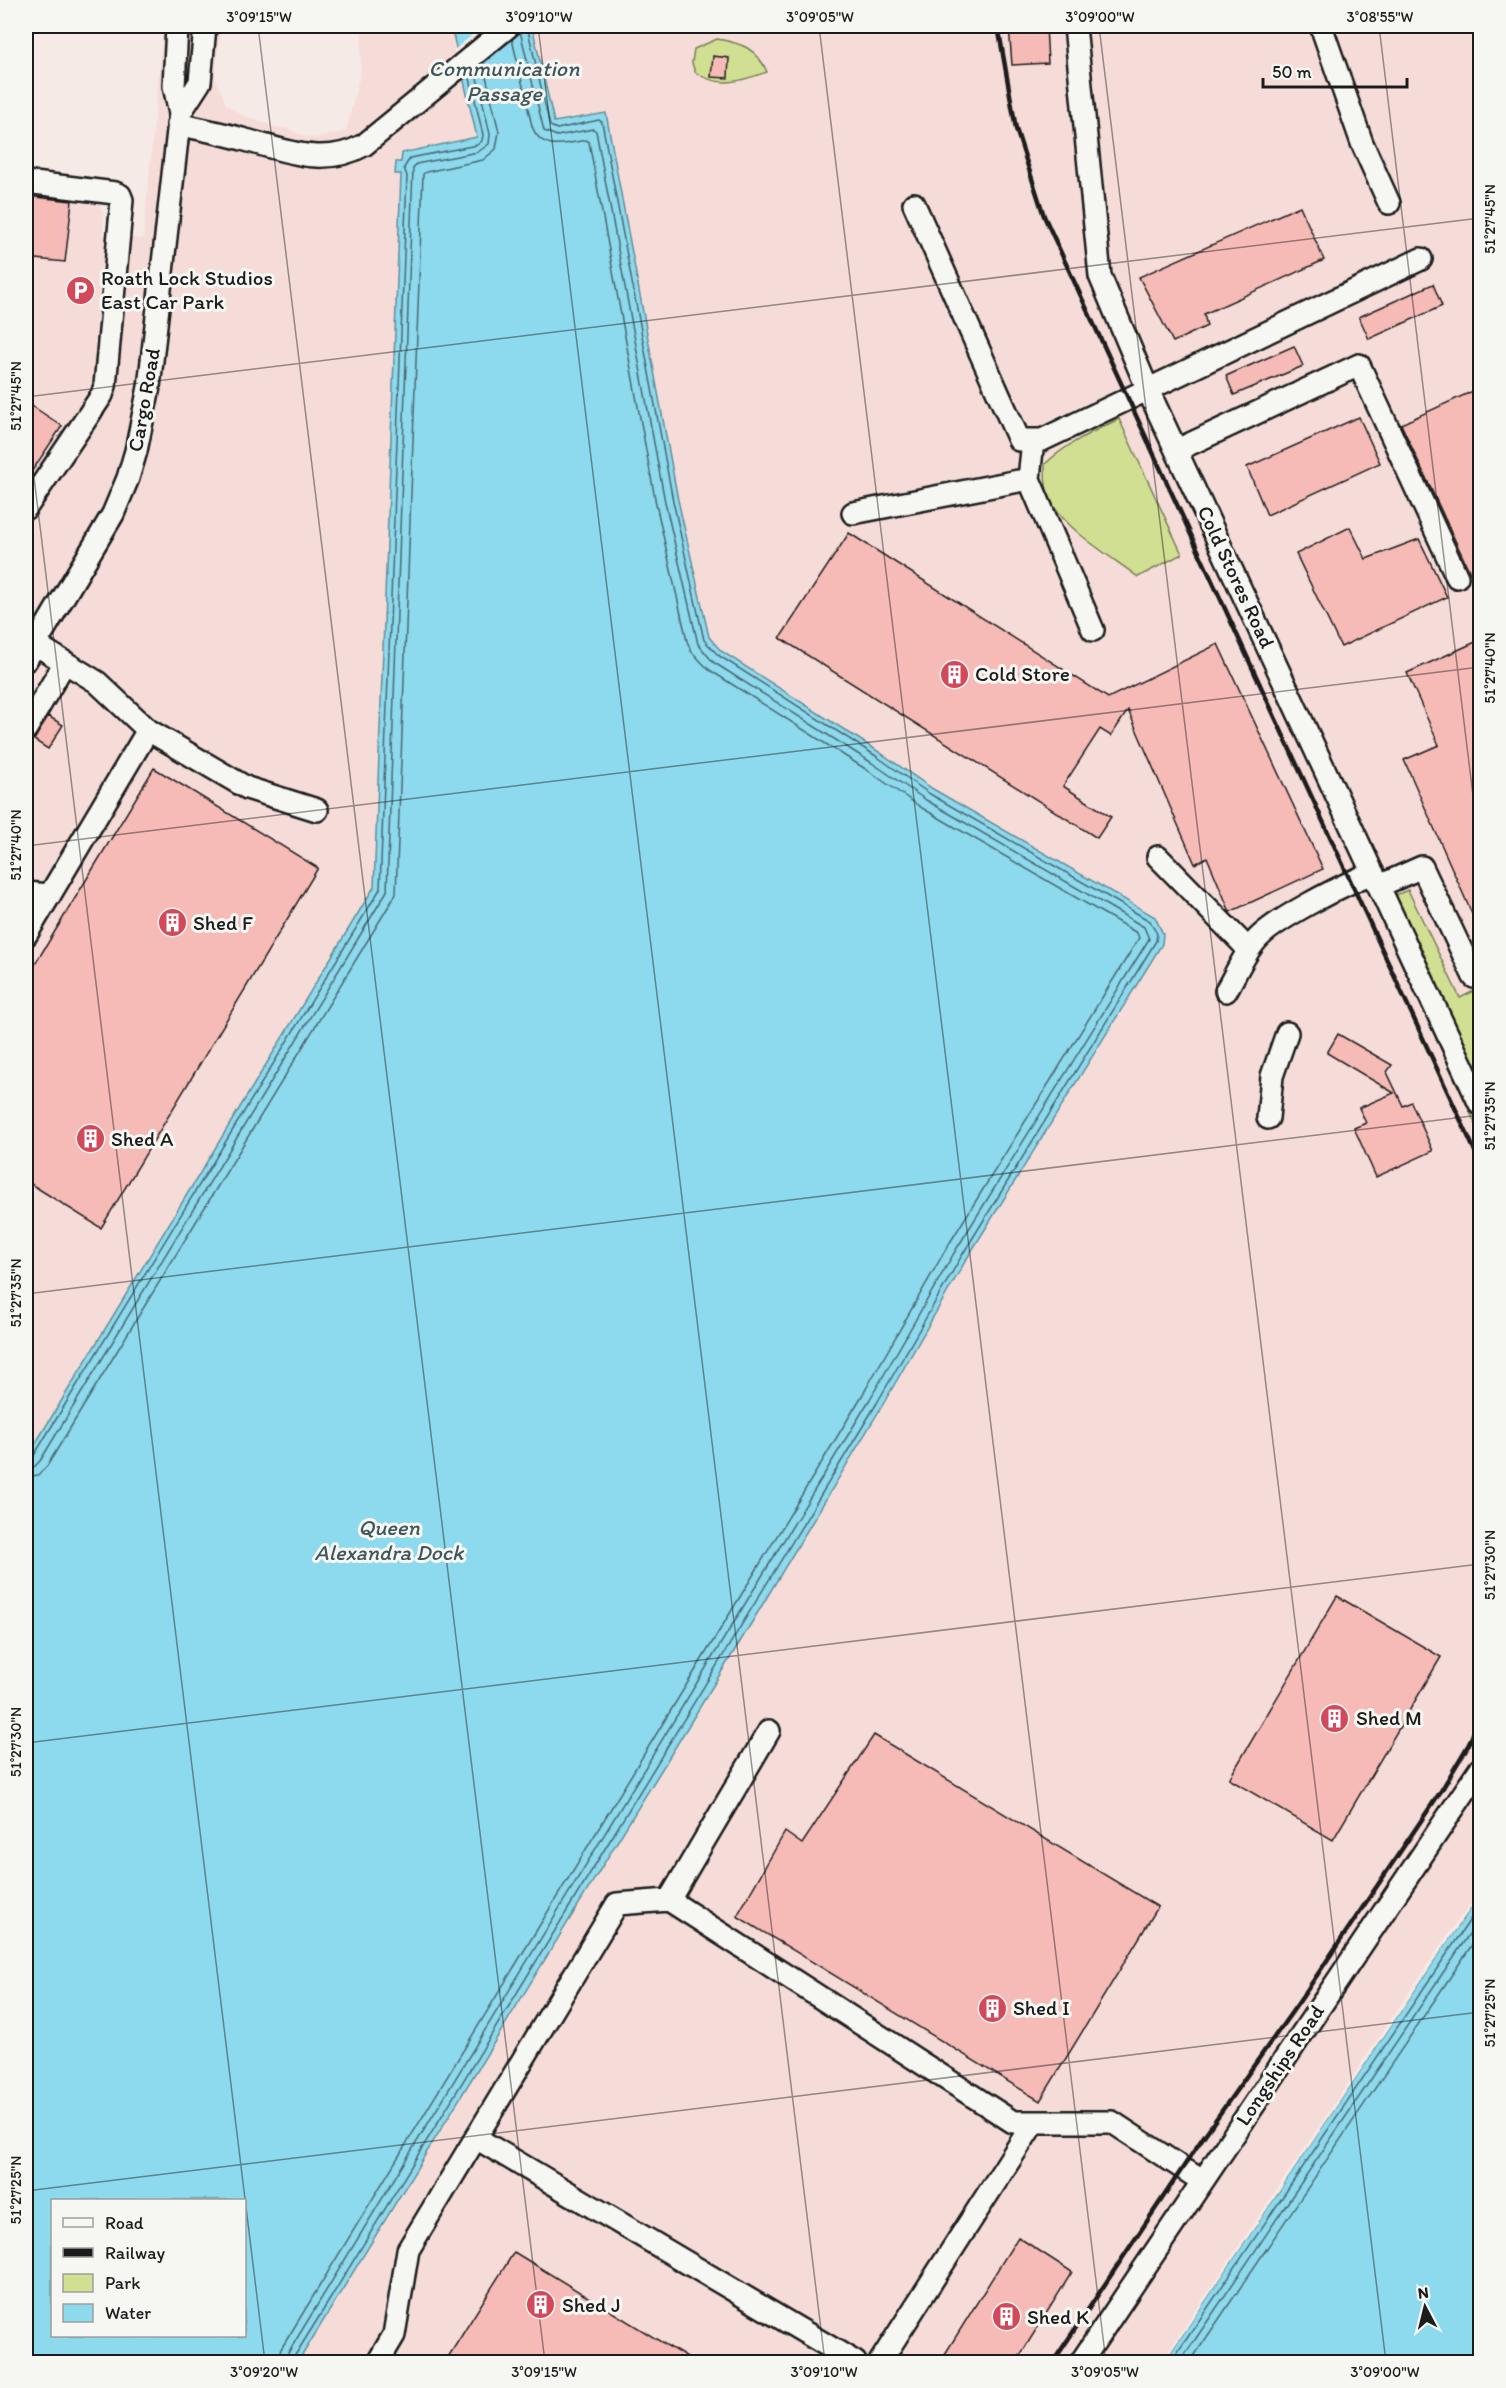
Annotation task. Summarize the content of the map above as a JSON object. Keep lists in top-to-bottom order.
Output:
{
  "streets": {
    "street": ["Cargo Road", "Cold Stores Road", "Longships Road"]
  },
  "water": ["Communication Passage", "Queen Alexandra Dock"],
  "places": {
    "parking": ["Roath Lock Studios East Car Park"],
    "building": [
      "Cold Store",
      "Shed F",
      "Shed A",
      "Shed M",
      "Shed I",
      "Shed J",
      "Shed K"
    ]
  },
  "legend": [
    "Road",
    "Railway",
    "Park",
    "Water"
  ],
  "scale_bar": "50 m",
  "north": "top",
  "coordinates": [
    "3°09'15\"W",
    "3°09'10\"W",
    "3°09'05\"W",
    "3°09'00\"W",
    "3°08'55\"W",
    "51°27'45\"N",
    "51°27'40\"N",
    "51°27'35\"N",
    "51°27'30\"N",
    "51°27'25\"N",
    "3°09'20\"W"
  ]
}
